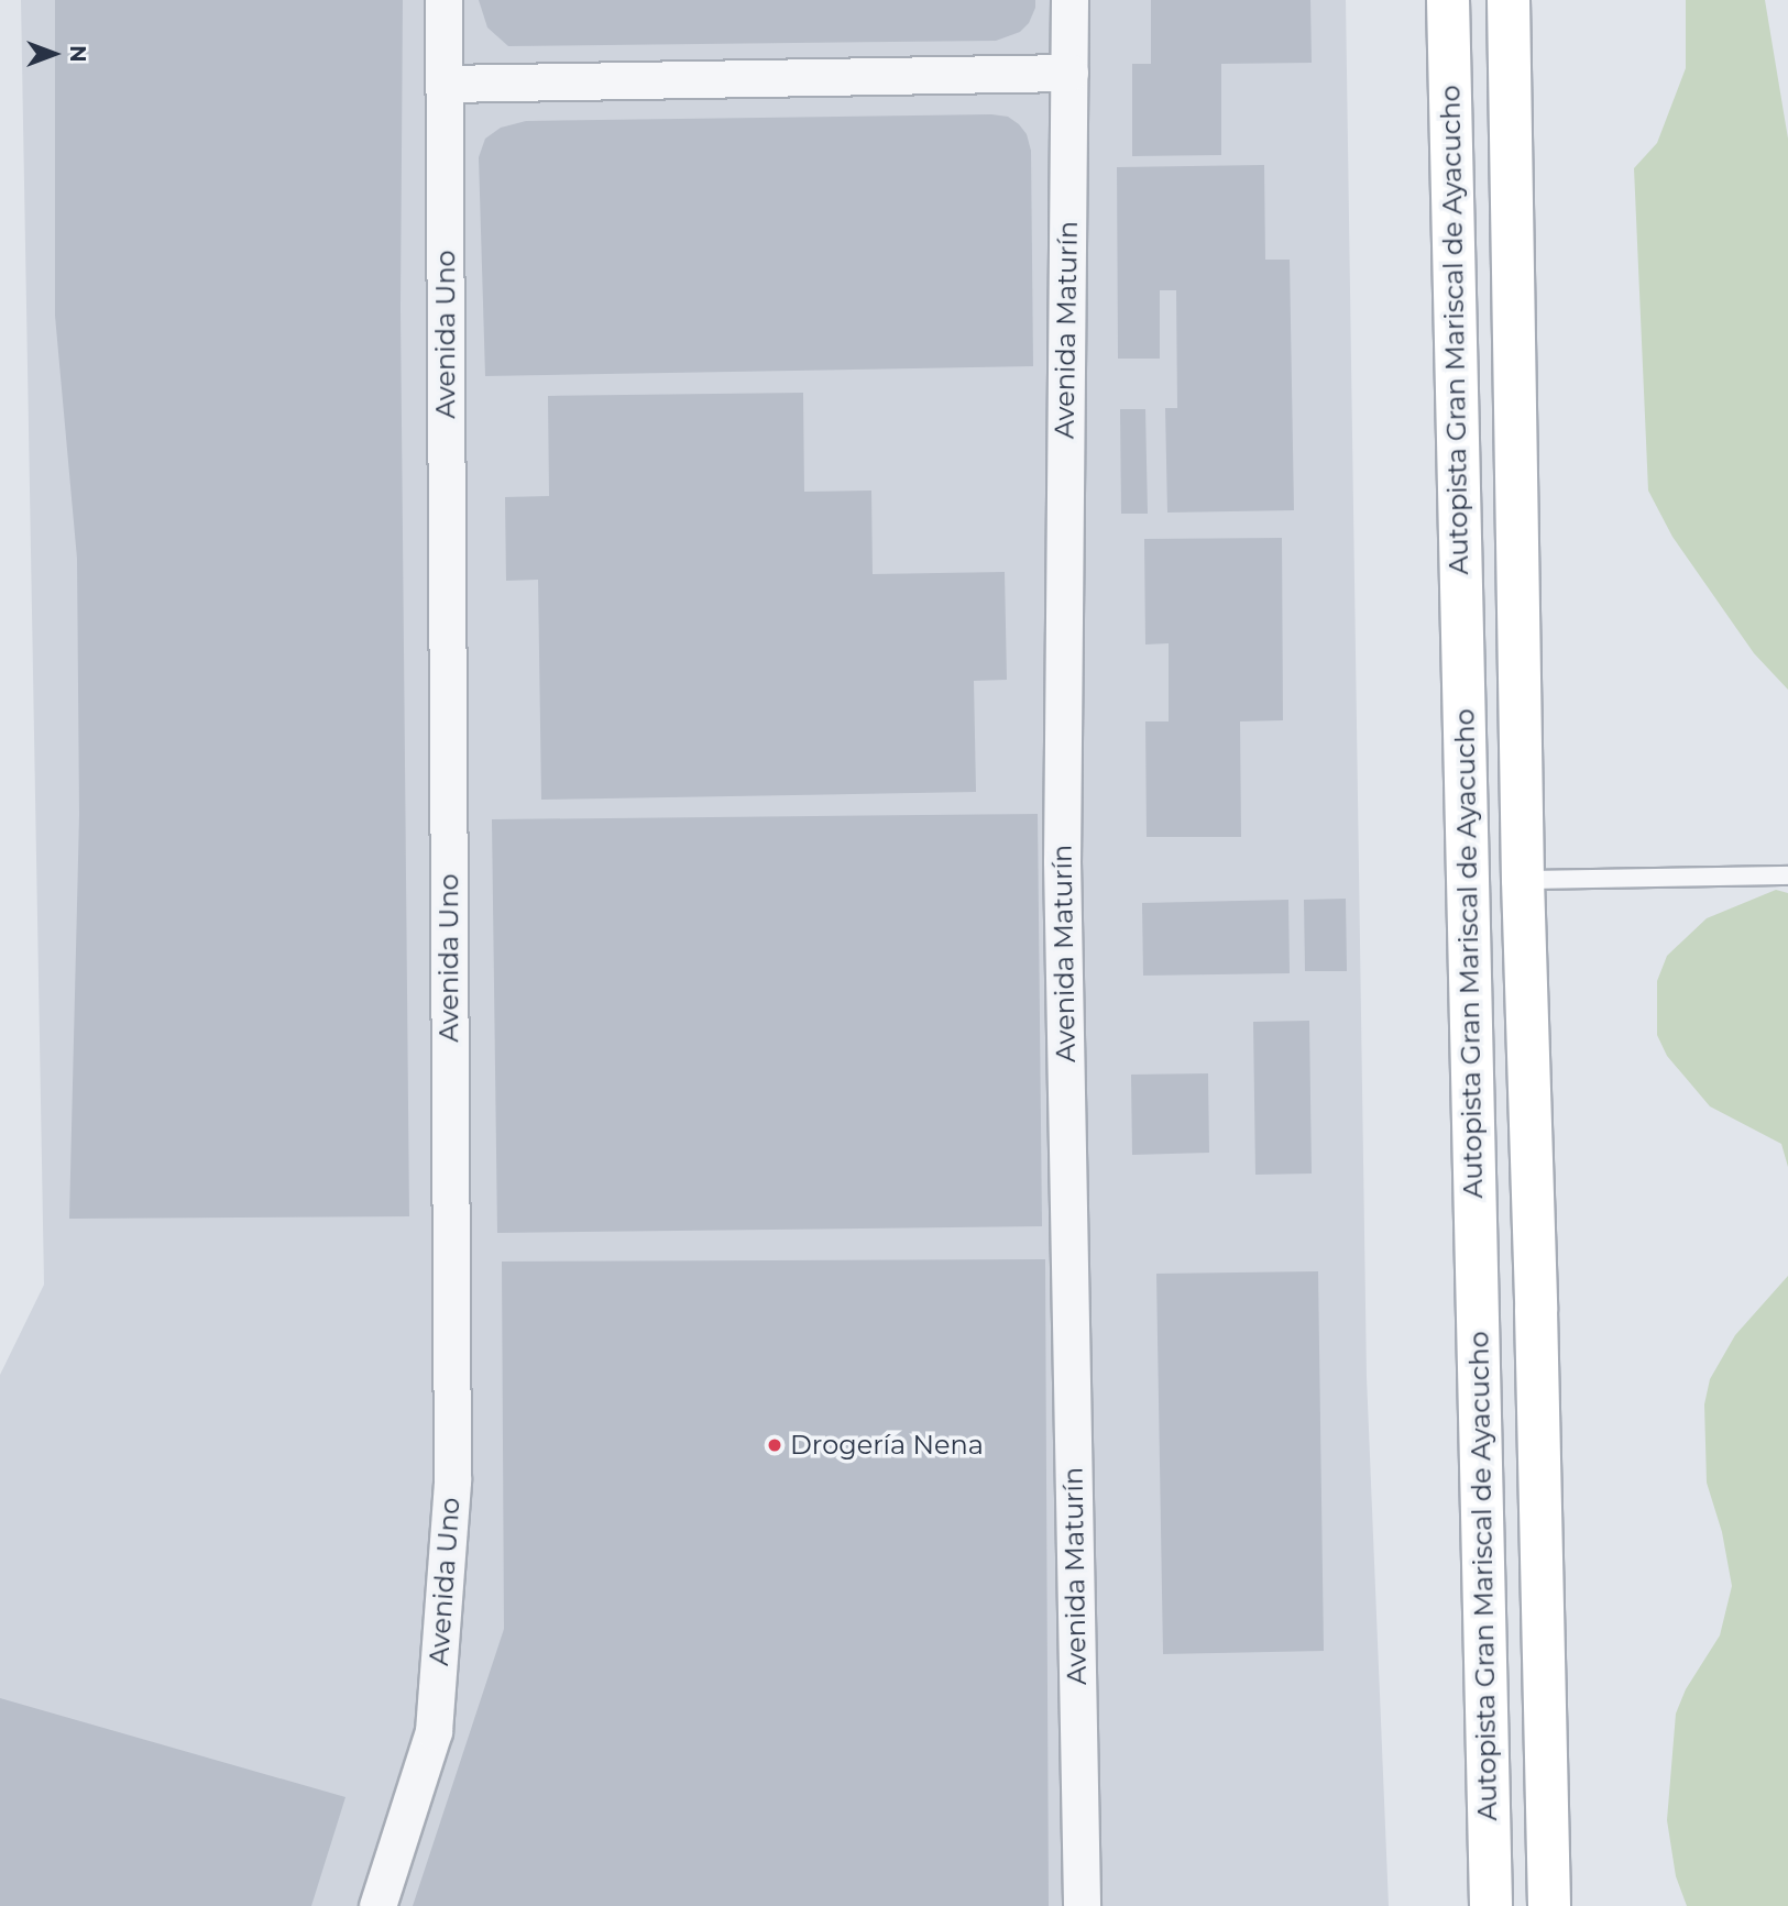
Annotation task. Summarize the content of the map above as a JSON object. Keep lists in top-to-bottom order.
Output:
{
  "streets": {
    "highway": ["Autopista Gran Mariscal de Ayacucho"],
    "street": ["Avenida Maturín", "Avenida Uno"]
  },
  "places": ["Drogería Nena"],
  "north": "right"
}
